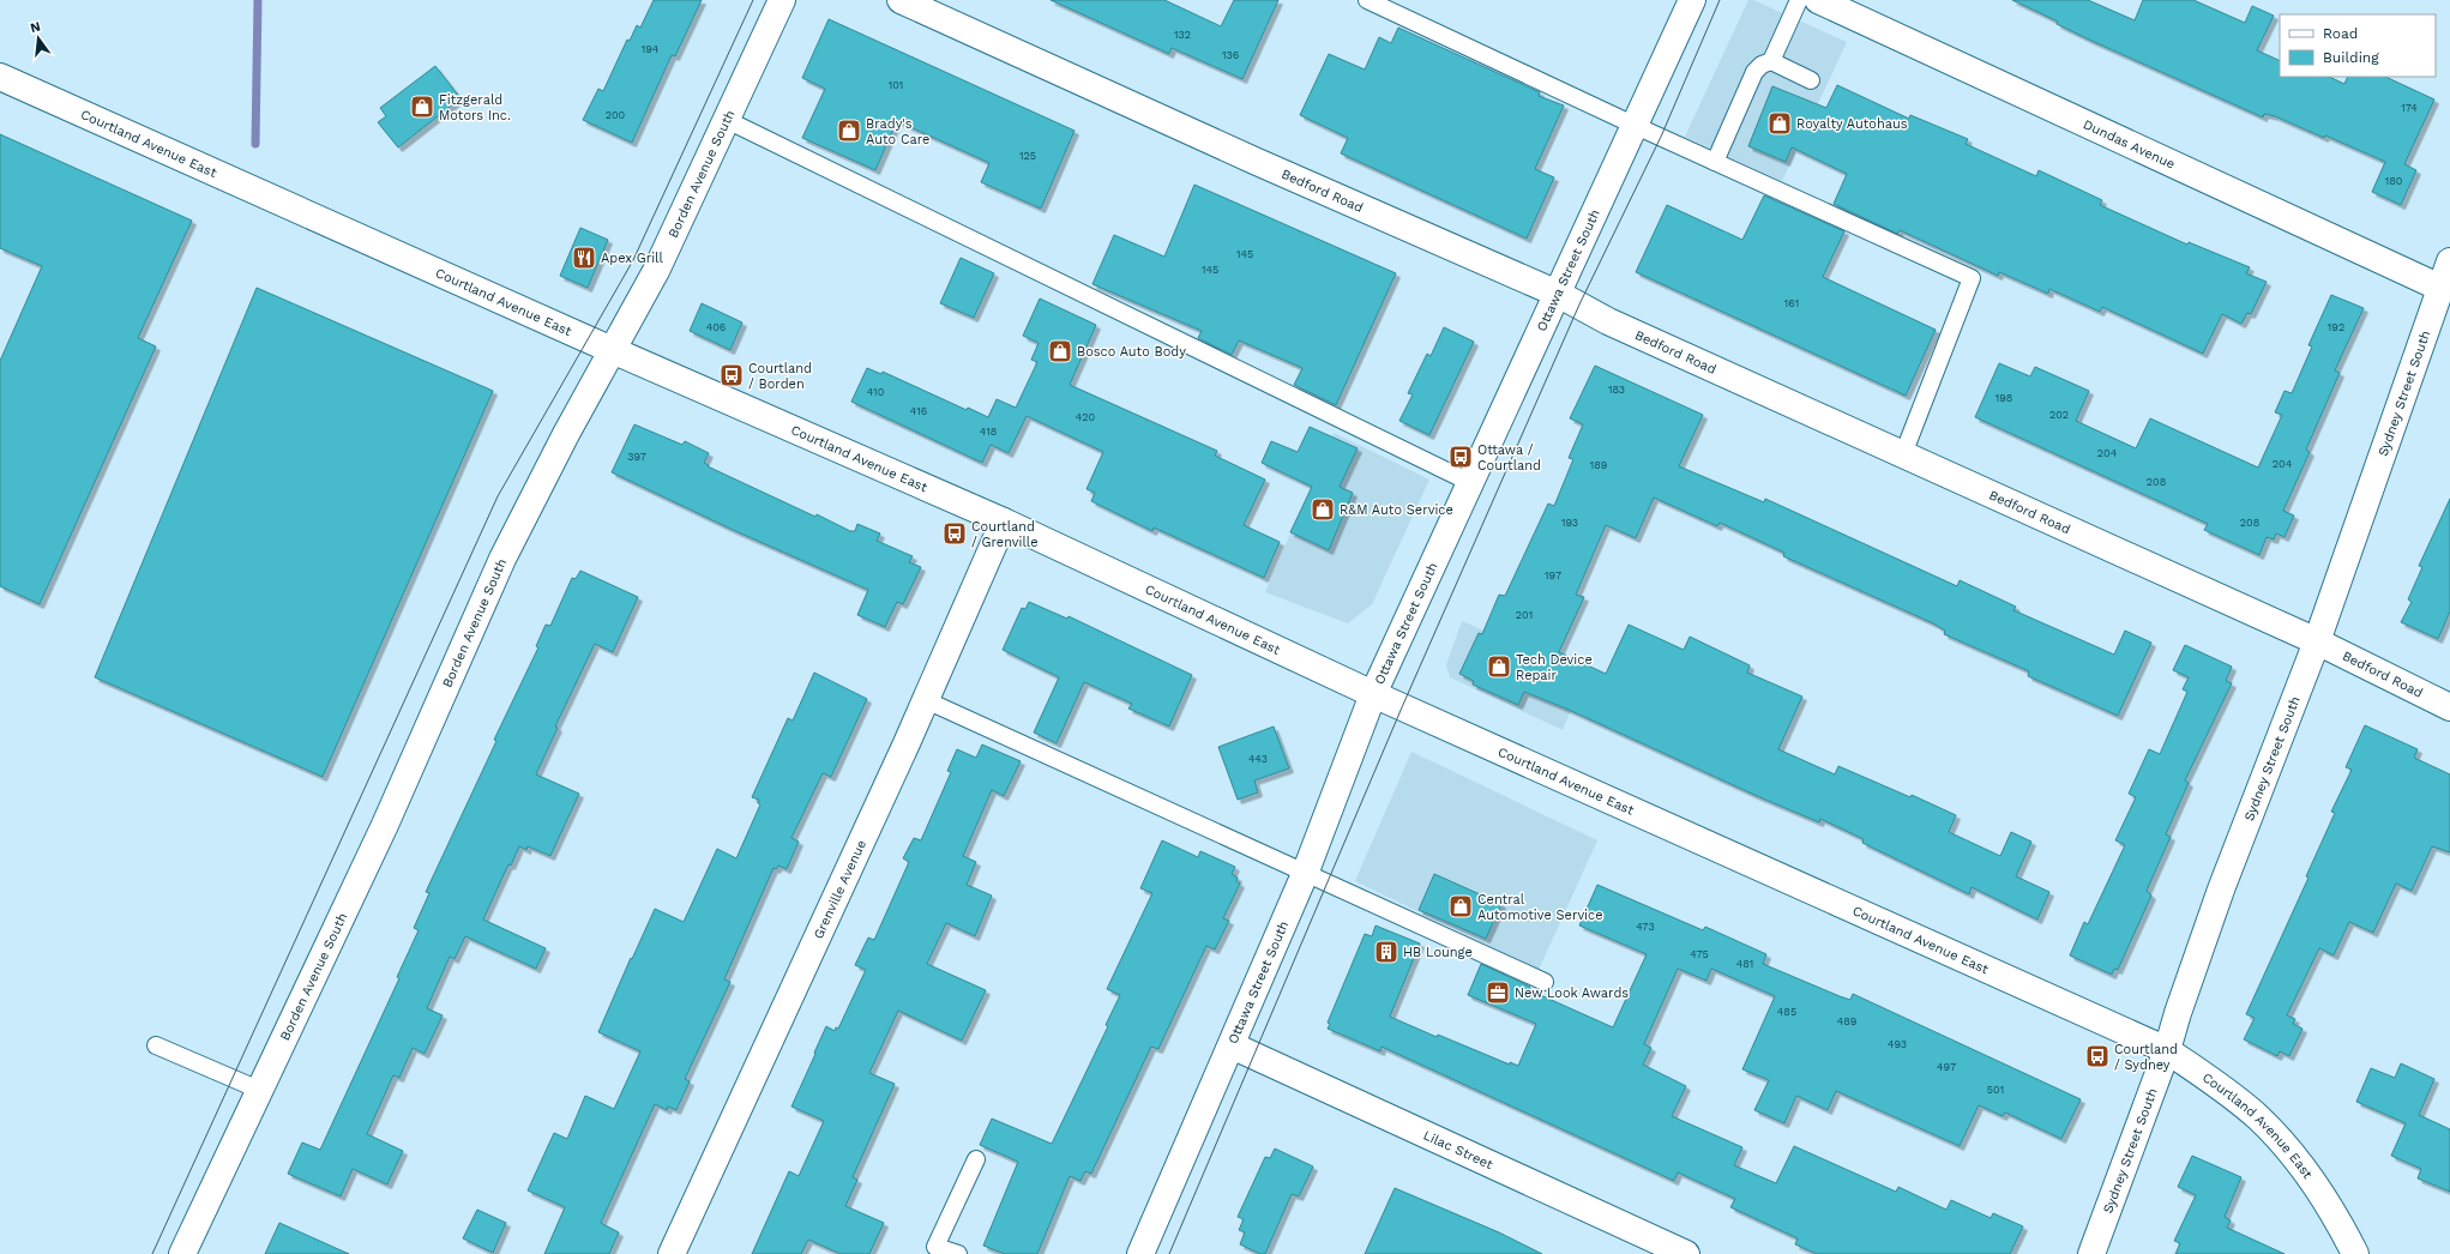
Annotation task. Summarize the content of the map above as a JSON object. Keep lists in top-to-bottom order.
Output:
{
  "streets": {
    "street": [
      "Courtland Avenue East",
      "Dundas Avenue",
      "Borden Avenue South",
      "Bedford Road",
      "Ottawa Street South",
      "Sydney Street South",
      "Grenville Avenue",
      "Lilac Street"
    ]
  },
  "crossings": [
    ["Courtland Avenue East", "Borden Avenue South"],
    ["Courtland Avenue East", "Ottawa Street South"],
    ["Courtland Avenue East", "Sydney Street South"],
    ["Courtland Avenue East", "Grenville Avenue"],
    ["Dundas Avenue", "Sydney Street South"],
    ["Bedford Road", "Ottawa Street South"],
    ["Bedford Road", "Sydney Street South"],
    ["Ottawa Street South", "Lilac Street"]
  ],
  "places": {
    "shop": [
      "Fitzgerald Motors Inc.",
      "Royalty Autohaus",
      "Brady's Auto Care",
      "Bosco Auto Body",
      "R&M Auto Service",
      "Tech Device Repair",
      "Central Automotive Service"
    ],
    "restaurant": ["Apex Grill"],
    "bus stop": [
      "Courtland / Borden",
      "Ottawa / Courtland",
      "Courtland / Grenville",
      "Courtland / Sydney"
    ],
    "building": ["HB Lounge"],
    "office": ["New Look Awards"]
  },
  "house_numbers": [
    "132",
    "194",
    "136",
    "101",
    "174",
    "200",
    "125",
    "180",
    "145",
    "145",
    "161",
    "406",
    "192",
    "183",
    "410",
    "198",
    "416",
    "202",
    "420",
    "418",
    "204",
    "397",
    "204",
    "189",
    "208",
    "193",
    "208",
    "197",
    "201",
    "443",
    "473",
    "475",
    "481",
    "485",
    "489",
    "493",
    "497",
    "501"
  ],
  "legend": ["Road", "Building"],
  "north": "top"
}
